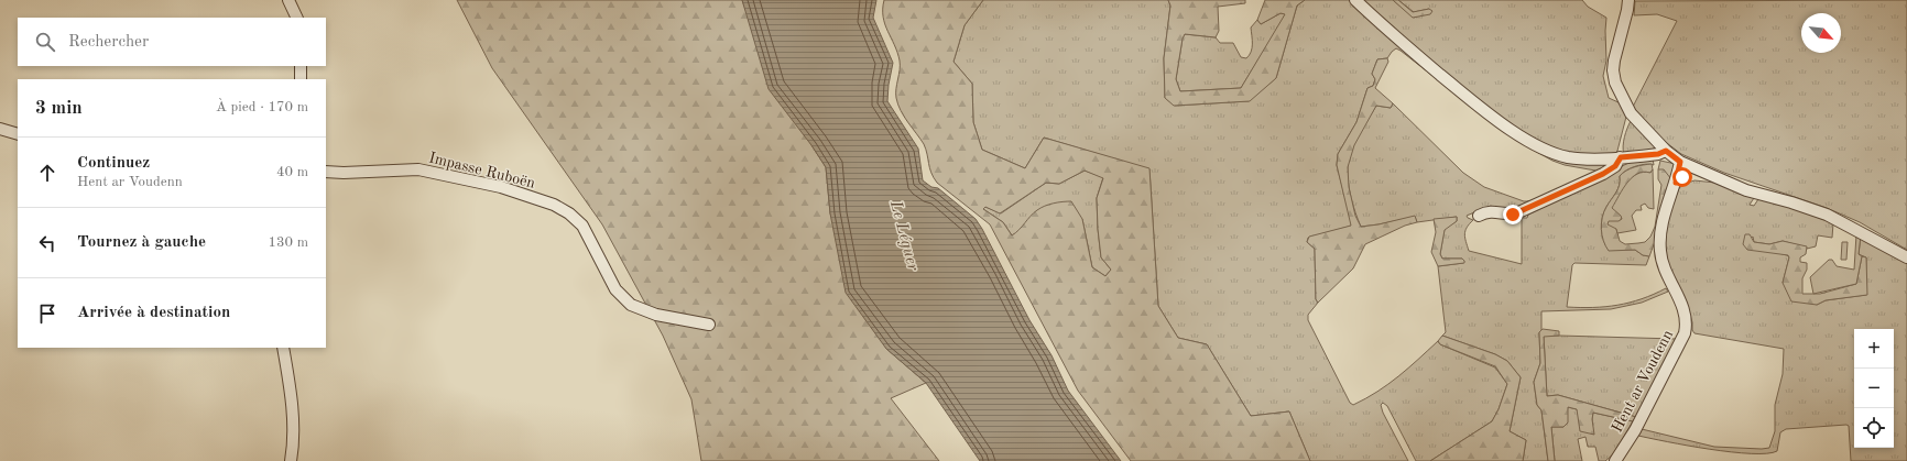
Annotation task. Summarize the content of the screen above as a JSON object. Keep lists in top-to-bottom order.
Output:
{
  "streets": {
    "street": ["Impasse Ruboën", "Hent ar Voudenn"]
  },
  "water": ["Le Léguer"],
  "north": "bottom right",
  "page": {
    "search": "Rechercher",
    "heading": ["3 min", "À pied · 170 m"],
    "list": [
      ["Continuez", "Hent ar Voudenn", "40 m"],
      ["Tournez à gauche", "130 m"],
      "Arrivée à destination"
    ],
    "map_buttons": ["+", "−"]
  }
}
